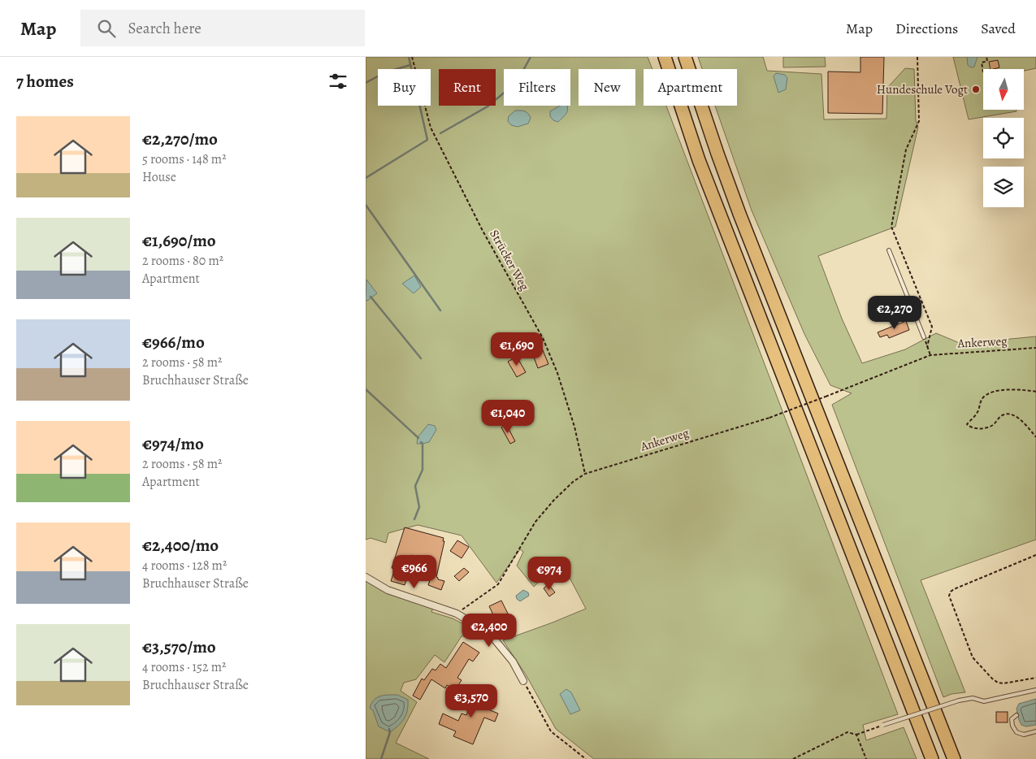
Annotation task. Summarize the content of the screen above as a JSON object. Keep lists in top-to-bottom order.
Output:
{
  "streets": {
    "path": ["Strücker Weg", "Ankerweg"]
  },
  "crossings": [
    ["Strücker Weg", "Ankerweg"]
  ],
  "places": ["Hundeschule Vogt"],
  "north": "bottom",
  "page": {
    "header": "Map",
    "search": "Search here",
    "nav": ["Map", "Directions", "Saved"],
    "heading": "7 homes",
    "chip": [
      "Buy",
      "Rent",
      "Filters",
      "New",
      "Apartment"
    ],
    "list": [
      {
        "name": "€2,270/mo",
        "note": "5 rooms · 148 m² · House"
      },
      {
        "name": "€1,690/mo",
        "note": "2 rooms · 80 m² · Apartment"
      },
      {
        "name": "€966/mo",
        "note": "2 rooms · 58 m² · Bruchhauser Straße"
      },
      {
        "name": "€974/mo",
        "note": "2 rooms · 58 m² · Apartment"
      },
      {
        "name": "€2,400/mo",
        "note": "4 rooms · 128 m² · Bruchhauser Straße"
      },
      {
        "name": "€3,570/mo",
        "note": "4 rooms · 152 m² · Bruchhauser Straße"
      }
    ],
    "price": [
      "€2,270",
      "€1,690",
      "€1,040",
      "€966",
      "€974",
      "€2,400",
      "€3,570"
    ]
  }
}
